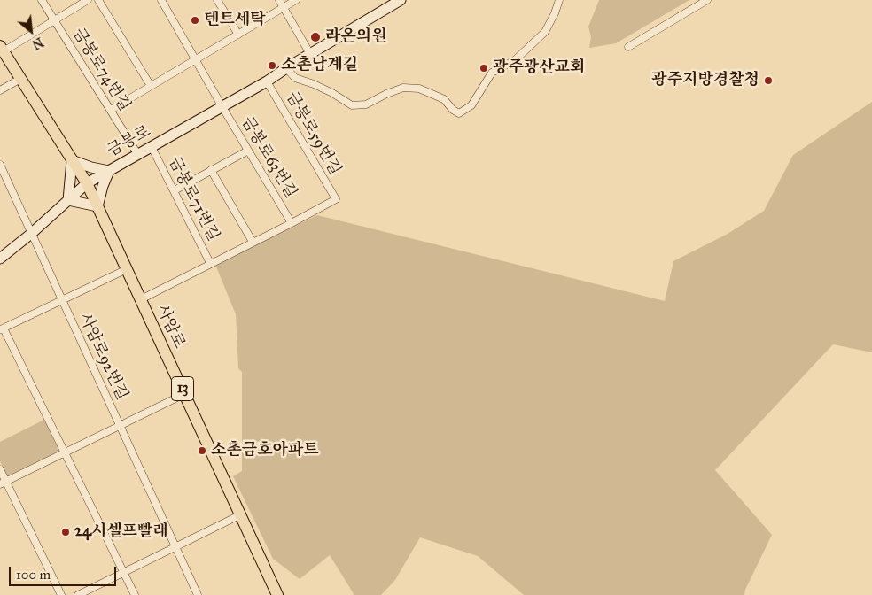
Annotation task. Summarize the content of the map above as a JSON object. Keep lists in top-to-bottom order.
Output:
{
  "streets": {
    "main road": ["사암로", "13"],
    "street": [
      "금봉로74번길",
      "금봉로59번길",
      "금봉로",
      "금봉로63번길",
      "금봉로71번길",
      "사암로92번길"
    ]
  },
  "crossings": [
    ["금봉로74번길", "금봉로"],
    ["금봉로59번길", "금봉로"],
    ["금봉로59번길", "금봉로63번길"],
    ["금봉로", "금봉로63번길"],
    ["금봉로", "금봉로71번길"],
    ["금봉로", "사암로"],
    ["사암로", "사암로92번길"]
  ],
  "places": [
    "텐트세탁",
    "라온의원",
    "소촌남계길",
    "광주광산교회",
    "광주지방경찰청",
    "소촌금호아파트",
    "24시셀프빨래"
  ],
  "scale_bar": "100 m",
  "north": "bottom right"
}
